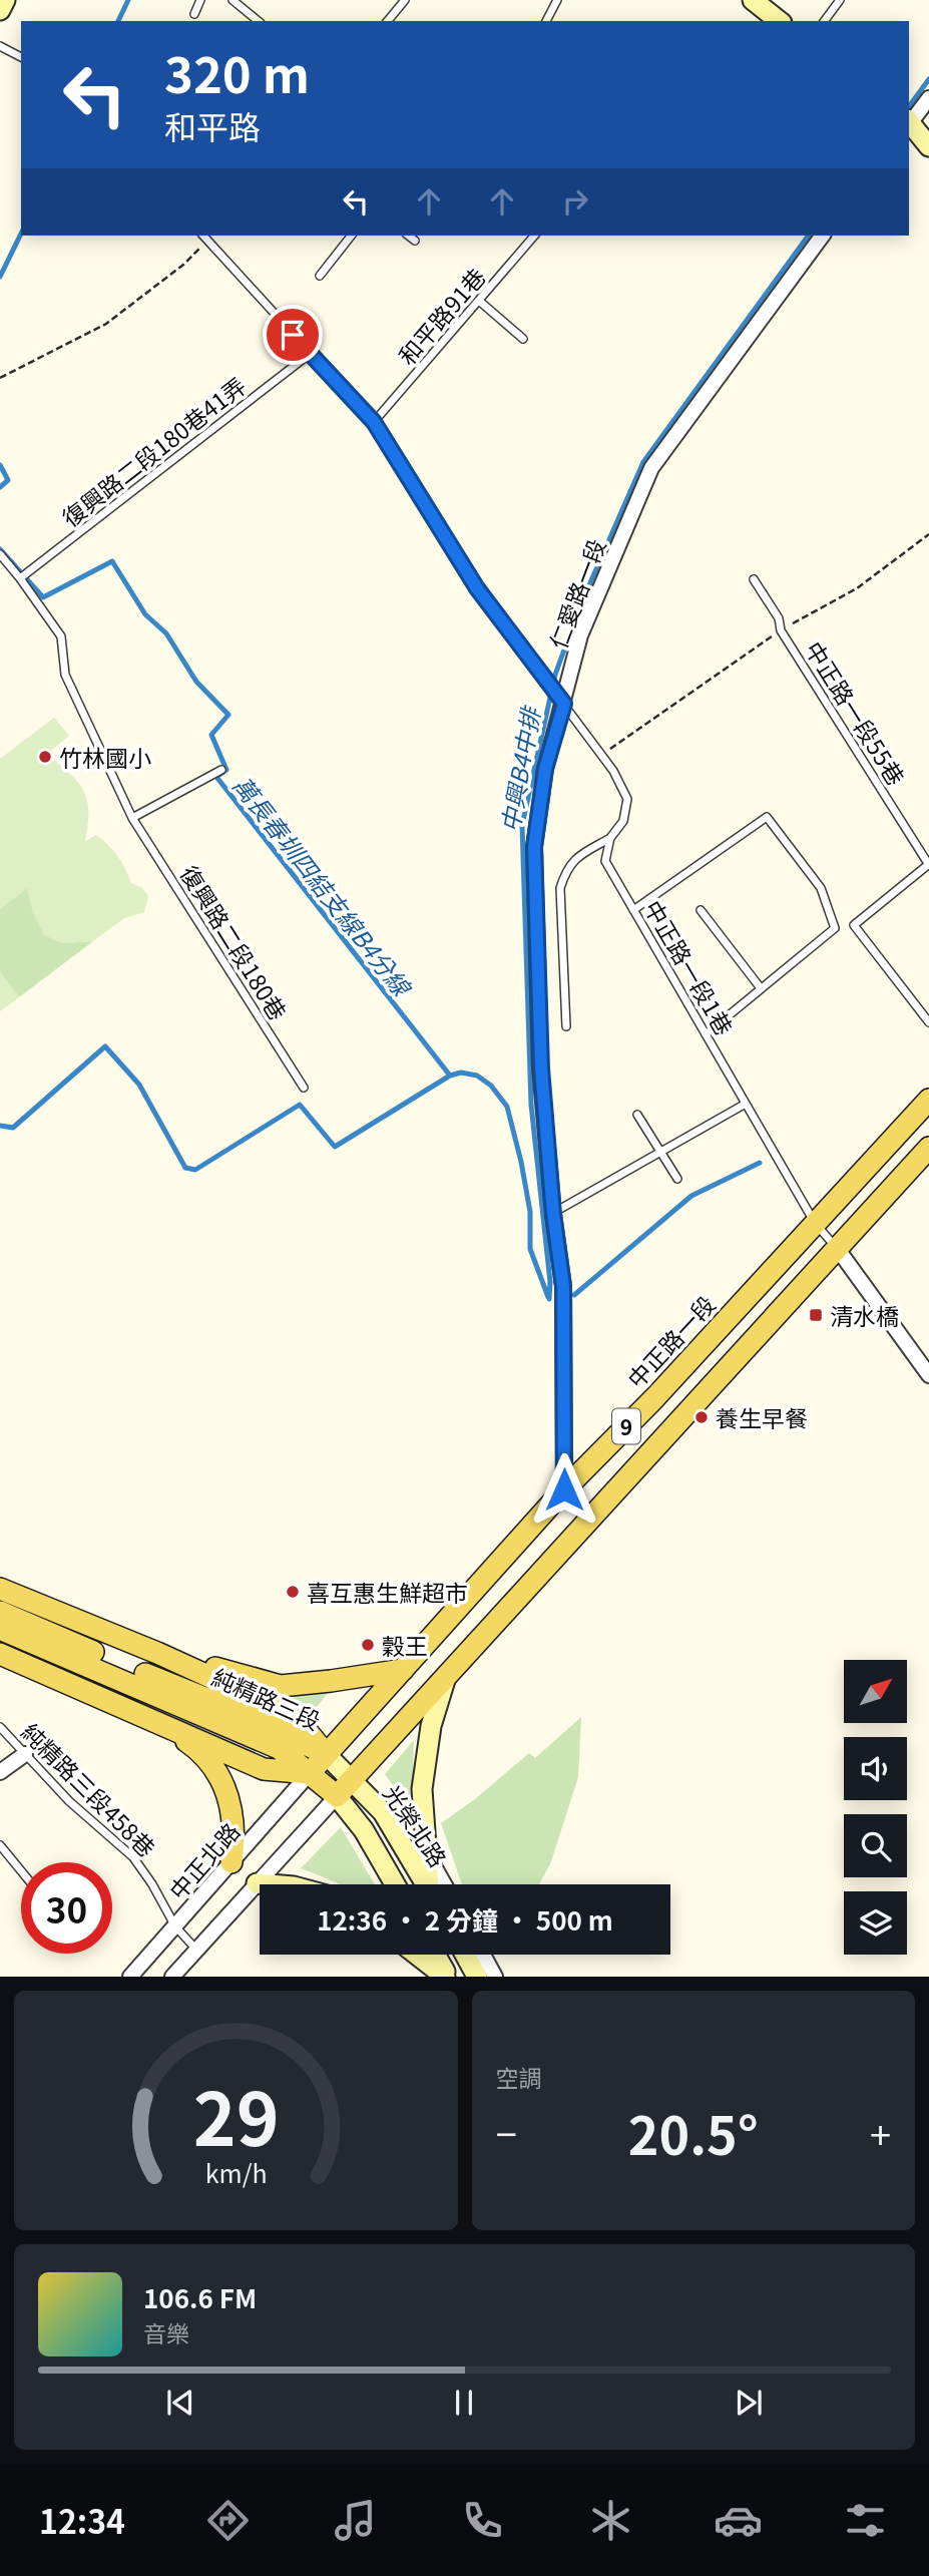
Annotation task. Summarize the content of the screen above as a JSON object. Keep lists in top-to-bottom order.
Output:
{
  "streets": {
    "main road": ["中正路一段", "9", "純精路三段"],
    "street": ["仁愛路一段", "光榮北路", "中正北路"],
    "lane": [
      "和平路91巷",
      "復興路二段180巷41弄",
      "中正路一段55巷",
      "復興路二段180巷",
      "中正路一段1巷",
      "純精路三段458巷"
    ]
  },
  "crossings": [
    ["復興路二段180巷41弄", "復興路二段180巷"],
    ["仁愛路一段", "中正路一段"],
    ["中正路一段1巷", "中正路一段"],
    ["中正路一段1巷", "9"],
    ["中正路一段", "純精路三段"],
    ["中正路一段", "光榮北路"],
    ["中正路一段", "中正北路"],
    ["9", "純精路三段"],
    ["9", "光榮北路"],
    ["純精路三段", "光榮北路"],
    ["純精路三段", "中正北路"],
    ["純精路三段458巷", "中正北路"]
  ],
  "water": ["中興B4中排", "萬長春圳四結支線B4分線"],
  "places": {
    "other": [
      "竹林國小",
      "養生早餐",
      "喜互惠生鮮超市",
      "穀王"
    ],
    "transit": ["清水橋"]
  },
  "north": "top right",
  "page": {
    "turn": ["320 m", "和平路"],
    "limit": "30",
    "trip": "12:36 · 2 分鐘 · 500 m",
    "tile": "空調",
    "heat": ["−", "20.5°", "+"],
    "song": ["106.6 FM", "音樂"],
    "tabs": "12:34",
    "gauge": ["29", "km/h"]
  }
}
